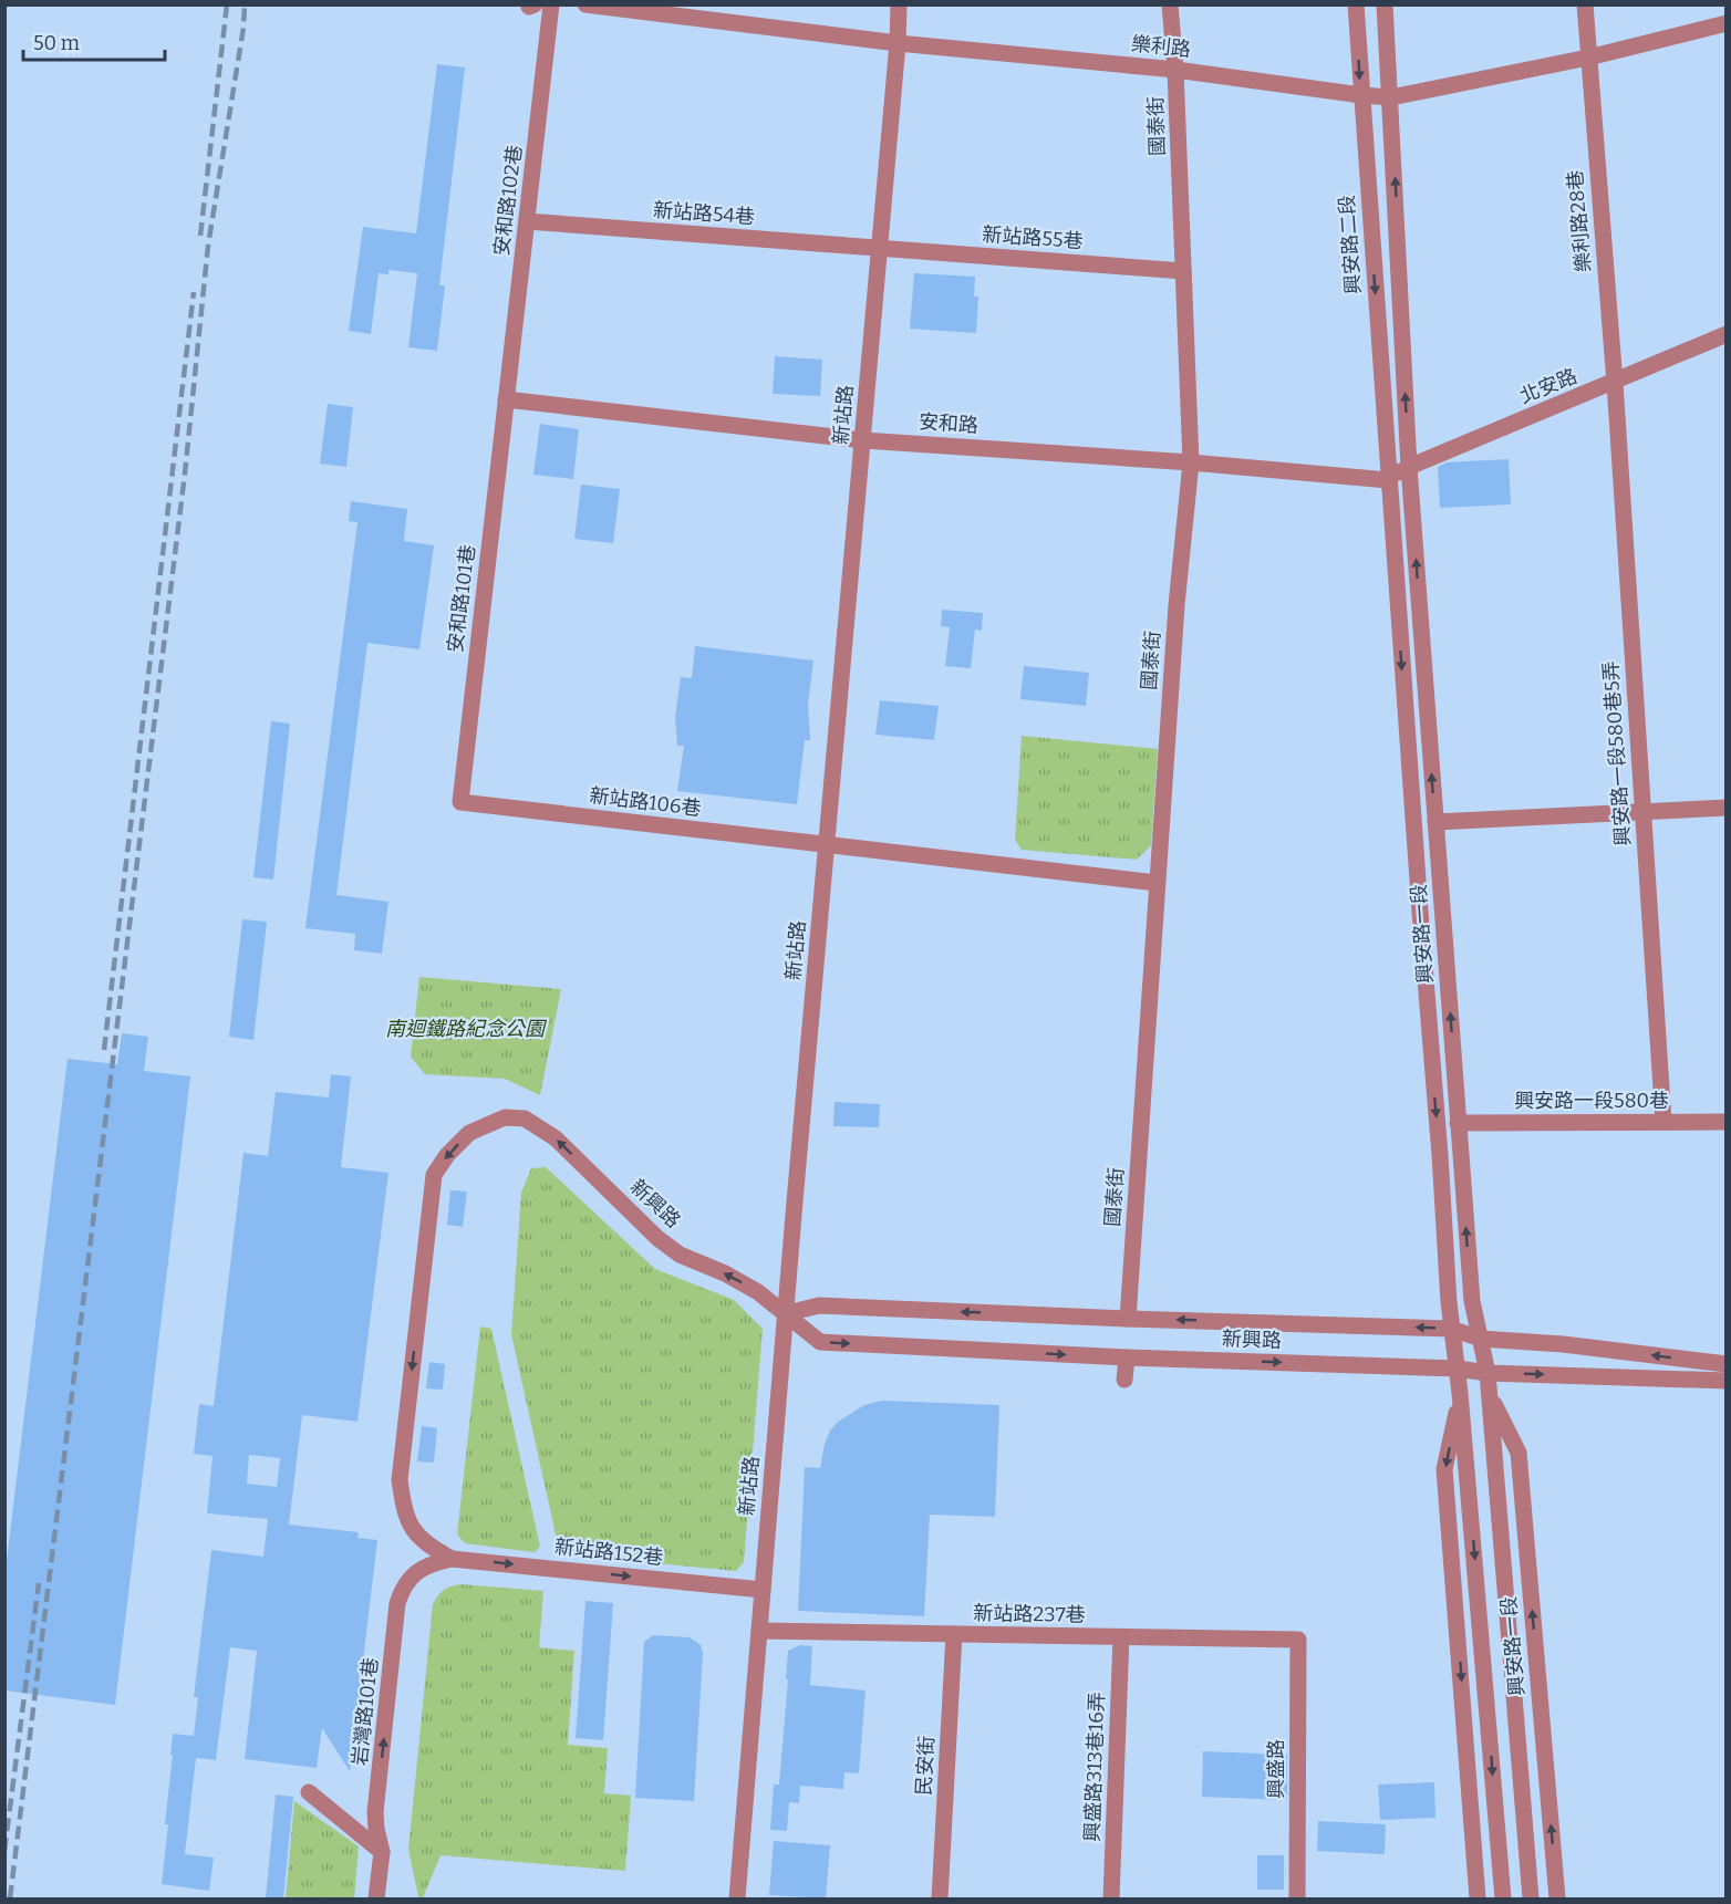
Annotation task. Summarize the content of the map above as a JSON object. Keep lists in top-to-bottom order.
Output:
{
  "streets": {
    "street": [
      "樂利路",
      "國泰街",
      "安和路102巷",
      "新站路54巷",
      "樂利路28巷",
      "新站路55巷",
      "興安路二段",
      "北安路",
      "新站路",
      "安和路",
      "安和路101巷",
      "興安路一段580巷5弄",
      "新站路106巷",
      "興安路一段",
      "興安路一段580巷",
      "新興路",
      "新站路152巷",
      "新站路237巷",
      "岩灣路101巷",
      "民安街",
      "興盛路313巷16弄",
      "興盛路"
    ]
  },
  "crossings": [
    ["樂利路", "國泰街"],
    ["樂利路", "樂利路28巷"],
    ["樂利路", "興安路二段"],
    ["樂利路", "新站路"],
    ["國泰街", "新站路55巷"],
    ["國泰街", "安和路"],
    ["國泰街", "新站路106巷"],
    ["國泰街", "新興路"],
    ["安和路102巷", "新站路54巷"],
    ["安和路102巷", "安和路"],
    ["安和路102巷", "安和路101巷"],
    ["新站路54巷", "新站路55巷"],
    ["新站路54巷", "新站路"],
    ["樂利路28巷", "北安路"],
    ["樂利路28巷", "興安路一段580巷5弄"],
    ["新站路55巷", "新站路"],
    ["興安路二段", "北安路"],
    ["興安路二段", "安和路"],
    ["興安路二段", "興安路一段"],
    ["北安路", "安和路"],
    ["北安路", "興安路一段580巷5弄"],
    ["北安路", "興安路一段"],
    ["新站路", "安和路"],
    ["新站路", "新站路106巷"],
    ["新站路", "新興路"],
    ["新站路", "新站路152巷"],
    ["新站路", "新站路237巷"],
    ["安和路", "安和路101巷"],
    ["安和路", "興安路一段"],
    ["安和路101巷", "新站路106巷"],
    ["興安路一段580巷5弄", "興安路一段580巷"],
    ["興安路一段", "興安路一段580巷"],
    ["興安路一段", "新興路"],
    ["新興路", "新站路152巷"],
    ["新興路", "岩灣路101巷"],
    ["新站路152巷", "岩灣路101巷"],
    ["新站路237巷", "民安街"],
    ["新站路237巷", "興盛路313巷16弄"],
    ["新站路237巷", "興盛路"]
  ],
  "one_way": ["新站路152巷", "岩灣路101巷"],
  "parks": ["南迴鐵路紀念公園"],
  "scale_bar": "50 m"
}
